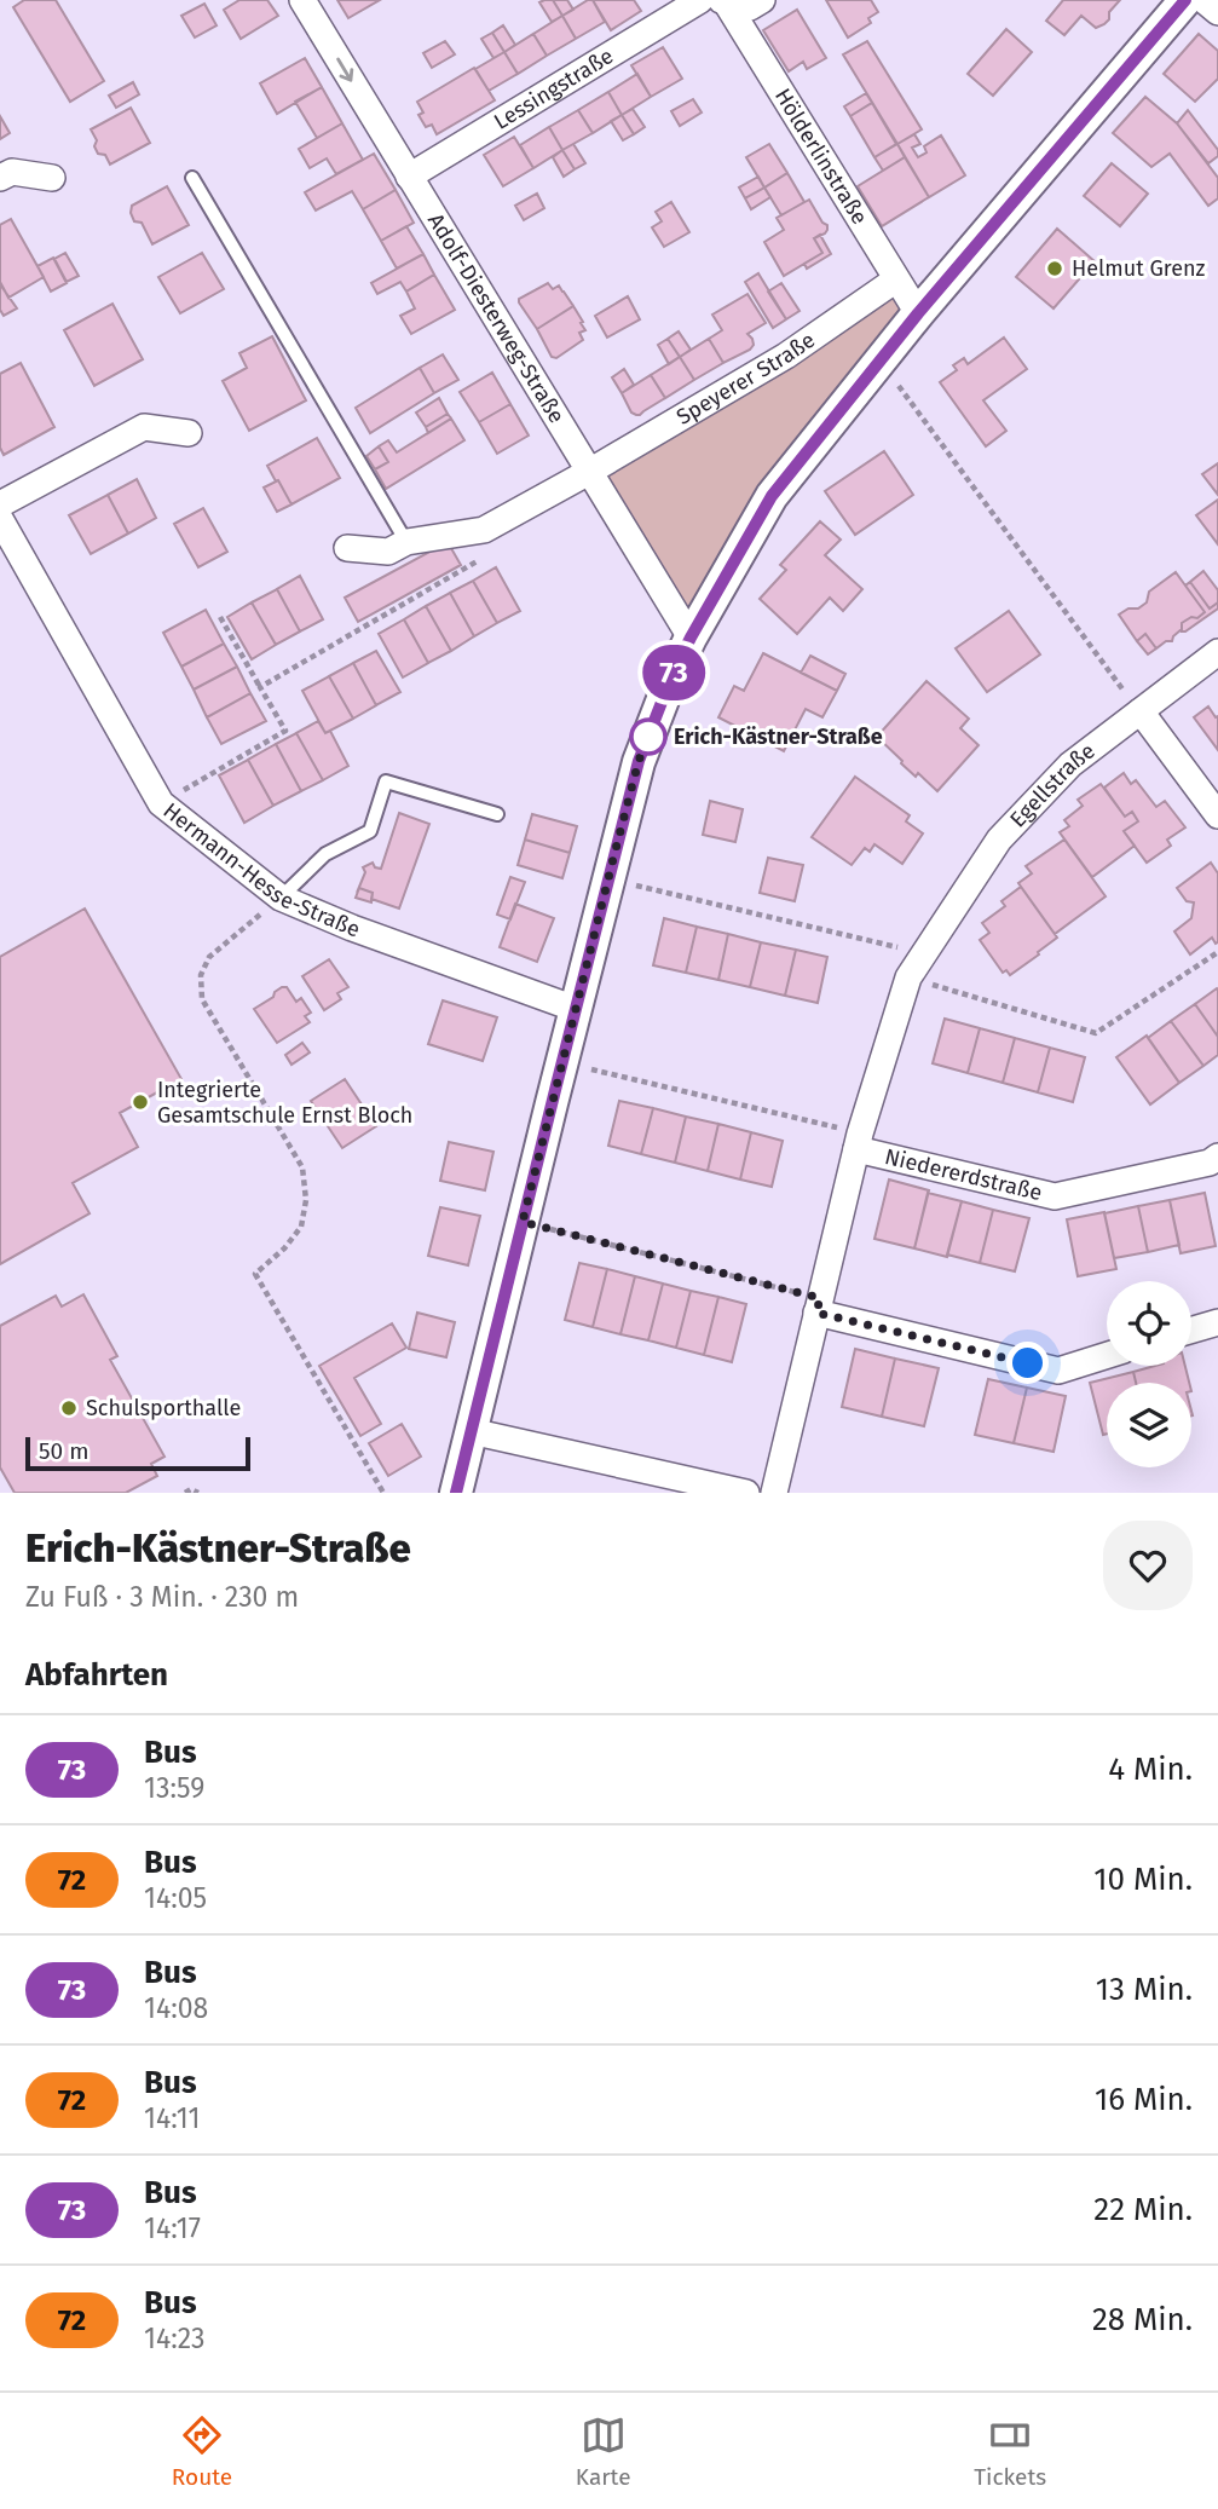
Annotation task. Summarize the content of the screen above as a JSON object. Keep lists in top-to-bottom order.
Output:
{
  "streets": {
    "street": [
      "Lessingstraße",
      "Hölderlinstraße",
      "Adolf-Diesterweg-Straße",
      "Speyerer Straße",
      "Egellstraße",
      "Hermann-Hesse-Straße",
      "Niedererdstraße"
    ]
  },
  "crossings": [
    ["Lessingstraße", "Adolf-Diesterweg-Straße"],
    ["Hölderlinstraße", "Speyerer Straße"],
    ["Adolf-Diesterweg-Straße", "Speyerer Straße"],
    ["Egellstraße", "Niedererdstraße"]
  ],
  "places": [
    "Helmut Grenz",
    "Erich-Kästner-Straße",
    "Integrierte Gesamtschule Ernst Bloch",
    "Schulsporthalle"
  ],
  "lines": ["bus line 73"],
  "scale_bar": "50 m",
  "page": {
    "on_map": "73",
    "scale": "50 m",
    "heading": [
      ["Erich-Kästner-Straße", "Zu Fuß · 3 Min. · 230 m"],
      "Abfahrten"
    ],
    "list": [
      {
        "mark": "73",
        "name": "Bus",
        "note": "13:59",
        "value": "4 Min."
      },
      {
        "mark": "72",
        "name": "Bus",
        "note": "14:05",
        "value": "10 Min."
      },
      {
        "mark": "73",
        "name": "Bus",
        "note": "14:08",
        "value": "13 Min."
      },
      {
        "mark": "72",
        "name": "Bus",
        "note": "14:11",
        "value": "16 Min."
      },
      {
        "mark": "73",
        "name": "Bus",
        "note": "14:17",
        "value": "22 Min."
      },
      {
        "mark": "72",
        "name": "Bus",
        "note": "14:23",
        "value": "28 Min."
      }
    ],
    "tabs": ["Route", "Karte", "Tickets"]
  }
}
